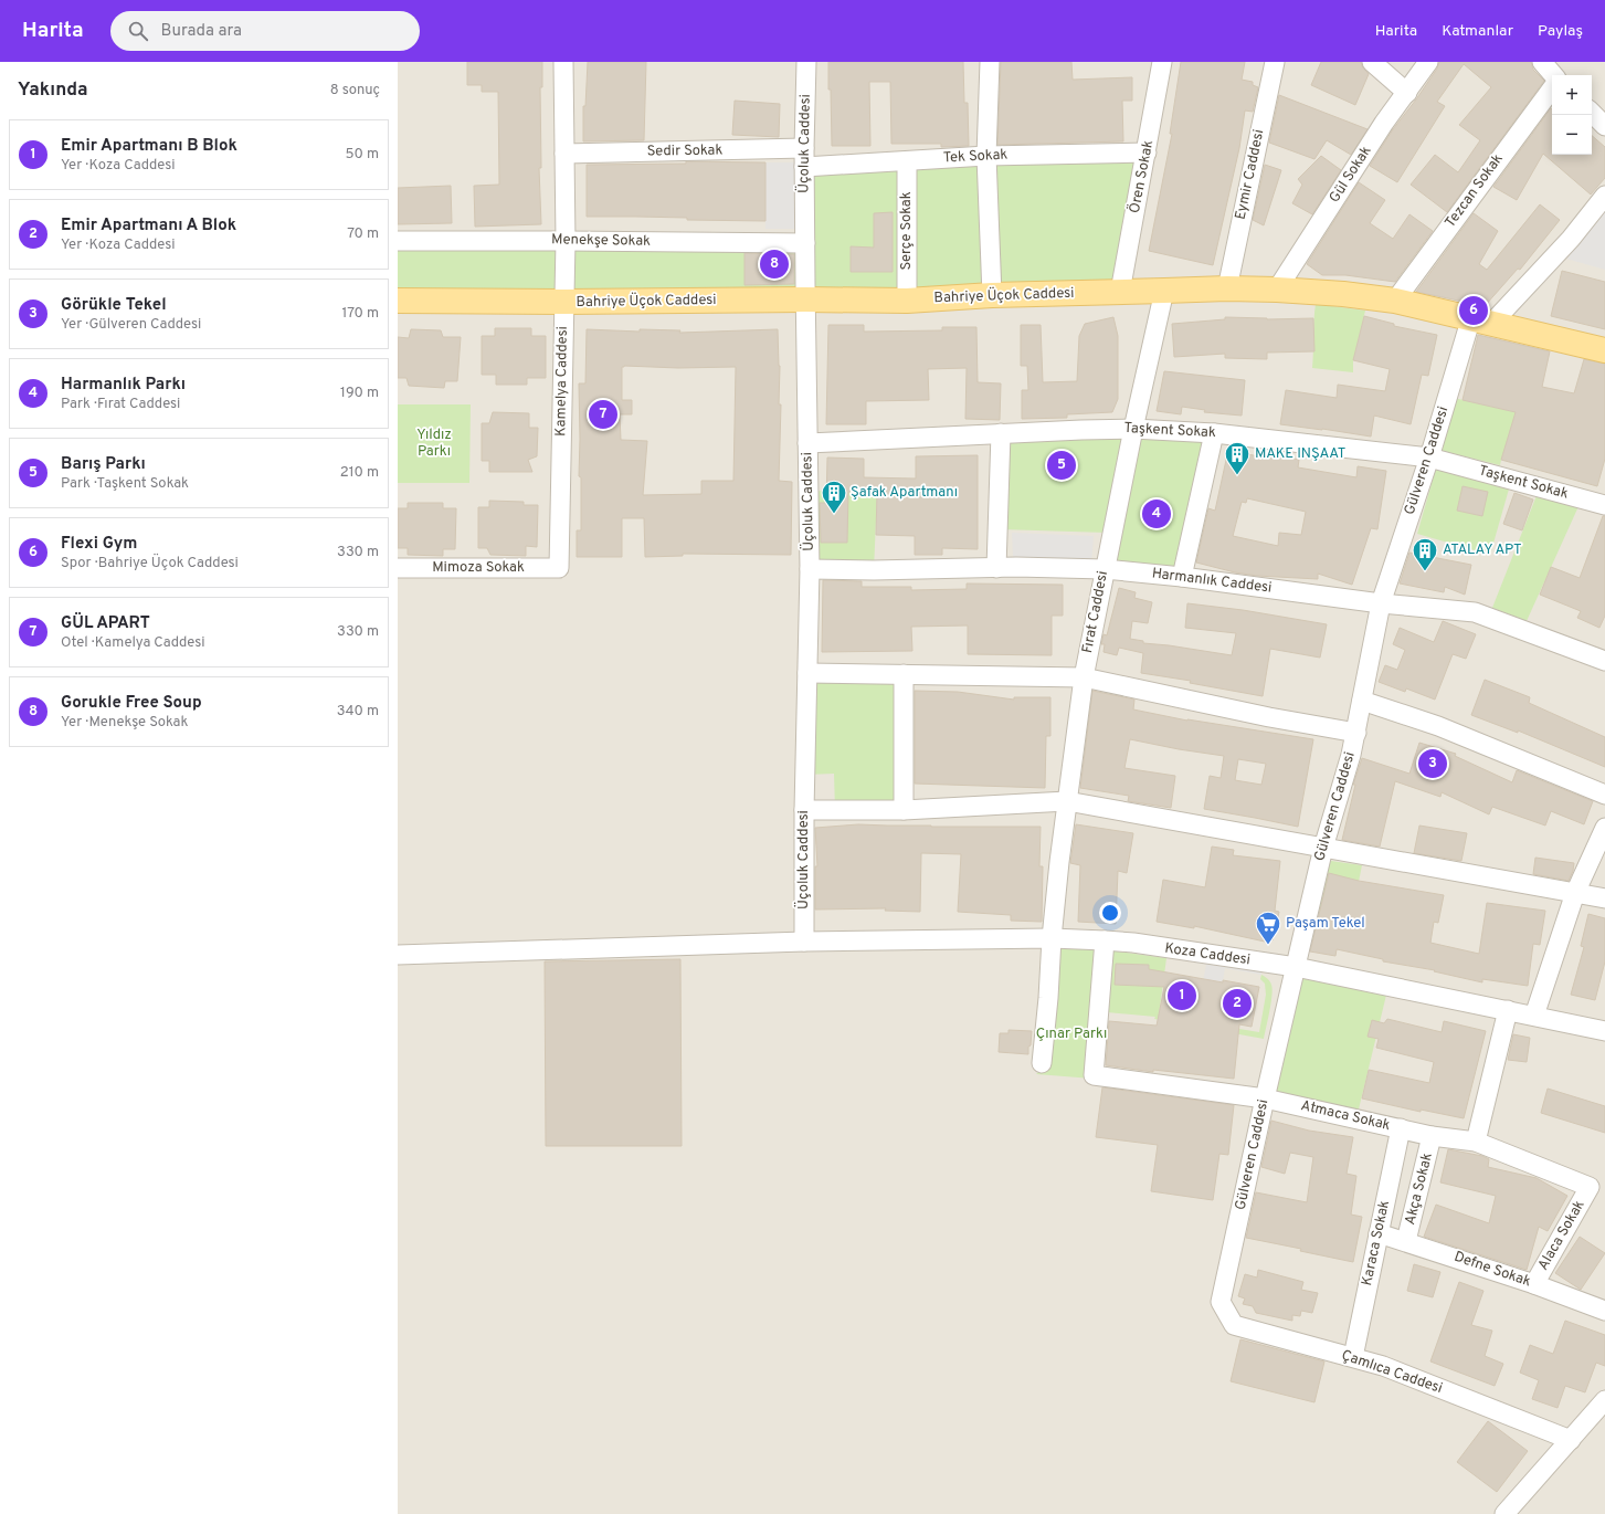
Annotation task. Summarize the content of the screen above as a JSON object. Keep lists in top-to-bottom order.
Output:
{
  "streets": {
    "main road": ["Bahriye Üçok Caddesi"],
    "street": [
      "Üçoluk Caddesi",
      "Sedir Sokak",
      "Tek Sokak",
      "Eymir Caddesi",
      "Gül Sokak",
      "Ören Sokak",
      "Tezcan Sokak",
      "Serçe Sokak",
      "Menekşe Sokak",
      "Kamelya Caddesi",
      "Taşkent Sokak",
      "Gülveren Caddesi",
      "Mimoza Sokak",
      "Harmanlık Caddesi",
      "Fırat Caddesi",
      "Koza Caddesi",
      "Atmaca Sokak",
      "Akça Sokak",
      "Alaca Sokak",
      "Karaca Sokak",
      "Defne Sokak",
      "Çamlıca Caddesi"
    ]
  },
  "crossings": [
    ["Üçoluk Caddesi", "Sedir Sokak"],
    ["Üçoluk Caddesi", "Tek Sokak"],
    ["Üçoluk Caddesi", "Menekşe Sokak"],
    ["Üçoluk Caddesi", "Bahriye Üçok Caddesi"],
    ["Üçoluk Caddesi", "Taşkent Sokak"],
    ["Üçoluk Caddesi", "Harmanlık Caddesi"],
    ["Üçoluk Caddesi", "Koza Caddesi"],
    ["Sedir Sokak", "Kamelya Caddesi"],
    ["Tek Sokak", "Ören Sokak"],
    ["Tek Sokak", "Serçe Sokak"],
    ["Eymir Caddesi", "Bahriye Üçok Caddesi"],
    ["Gül Sokak", "Bahriye Üçok Caddesi"],
    ["Ören Sokak", "Bahriye Üçok Caddesi"],
    ["Tezcan Sokak", "Bahriye Üçok Caddesi"],
    ["Serçe Sokak", "Bahriye Üçok Caddesi"],
    ["Menekşe Sokak", "Kamelya Caddesi"],
    ["Bahriye Üçok Caddesi", "Kamelya Caddesi"],
    ["Bahriye Üçok Caddesi", "Gülveren Caddesi"],
    ["Bahriye Üçok Caddesi", "Fırat Caddesi"],
    ["Kamelya Caddesi", "Mimoza Sokak"],
    ["Taşkent Sokak", "Gülveren Caddesi"],
    ["Taşkent Sokak", "Fırat Caddesi"],
    ["Gülveren Caddesi", "Harmanlık Caddesi"],
    ["Gülveren Caddesi", "Koza Caddesi"],
    ["Gülveren Caddesi", "Atmaca Sokak"],
    ["Gülveren Caddesi", "Çamlıca Caddesi"],
    ["Harmanlık Caddesi", "Fırat Caddesi"],
    ["Fırat Caddesi", "Koza Caddesi"],
    ["Koza Caddesi", "Atmaca Sokak"],
    ["Atmaca Sokak", "Akça Sokak"],
    ["Atmaca Sokak", "Alaca Sokak"],
    ["Atmaca Sokak", "Karaca Sokak"],
    ["Akça Sokak", "Defne Sokak"],
    ["Alaca Sokak", "Defne Sokak"],
    ["Karaca Sokak", "Defne Sokak"],
    ["Karaca Sokak", "Çamlıca Caddesi"]
  ],
  "parks": ["Yıldız Parkı", "Çınar Parkı"],
  "places": {
    "building": ["MAKE INŞAAT", "Şafak Apartmanı", "ATALAY APT"],
    "supermarket": ["Paşam Tekel"]
  },
  "page": {
    "header": "Harita",
    "search": "Burada ara",
    "nav": ["Harita", "Katmanlar", "Paylaş"],
    "heading": ["Yakında", "8 sonuç"],
    "map_buttons": ["+", "−"],
    "list": [
      {
        "mark": "1",
        "name": "Emir Apartmanı B Blok",
        "note": "Yer · Koza Caddesi",
        "value": "50 m"
      },
      {
        "mark": "2",
        "name": "Emir Apartmanı A Blok",
        "note": "Yer · Koza Caddesi",
        "value": "70 m"
      },
      {
        "mark": "3",
        "name": "Görükle Tekel",
        "note": "Yer · Gülveren Caddesi",
        "value": "170 m"
      },
      {
        "mark": "4",
        "name": "Harmanlık Parkı",
        "note": "Park · Fırat Caddesi",
        "value": "190 m"
      },
      {
        "mark": "5",
        "name": "Barış Parkı",
        "note": "Park · Taşkent Sokak",
        "value": "210 m"
      },
      {
        "mark": "6",
        "name": "Flexi Gym",
        "note": "Spor · Bahriye Üçok Caddesi",
        "value": "330 m"
      },
      {
        "mark": "7",
        "name": "GÜL APART",
        "note": "Otel · Kamelya Caddesi",
        "value": "330 m"
      },
      {
        "mark": "8",
        "name": "Gorukle Free Soup",
        "note": "Yer · Menekşe Sokak",
        "value": "340 m"
      }
    ],
    "pins": [
      "8",
      "6",
      "7",
      "5",
      "4",
      "3",
      "1",
      "2"
    ]
  }
}
